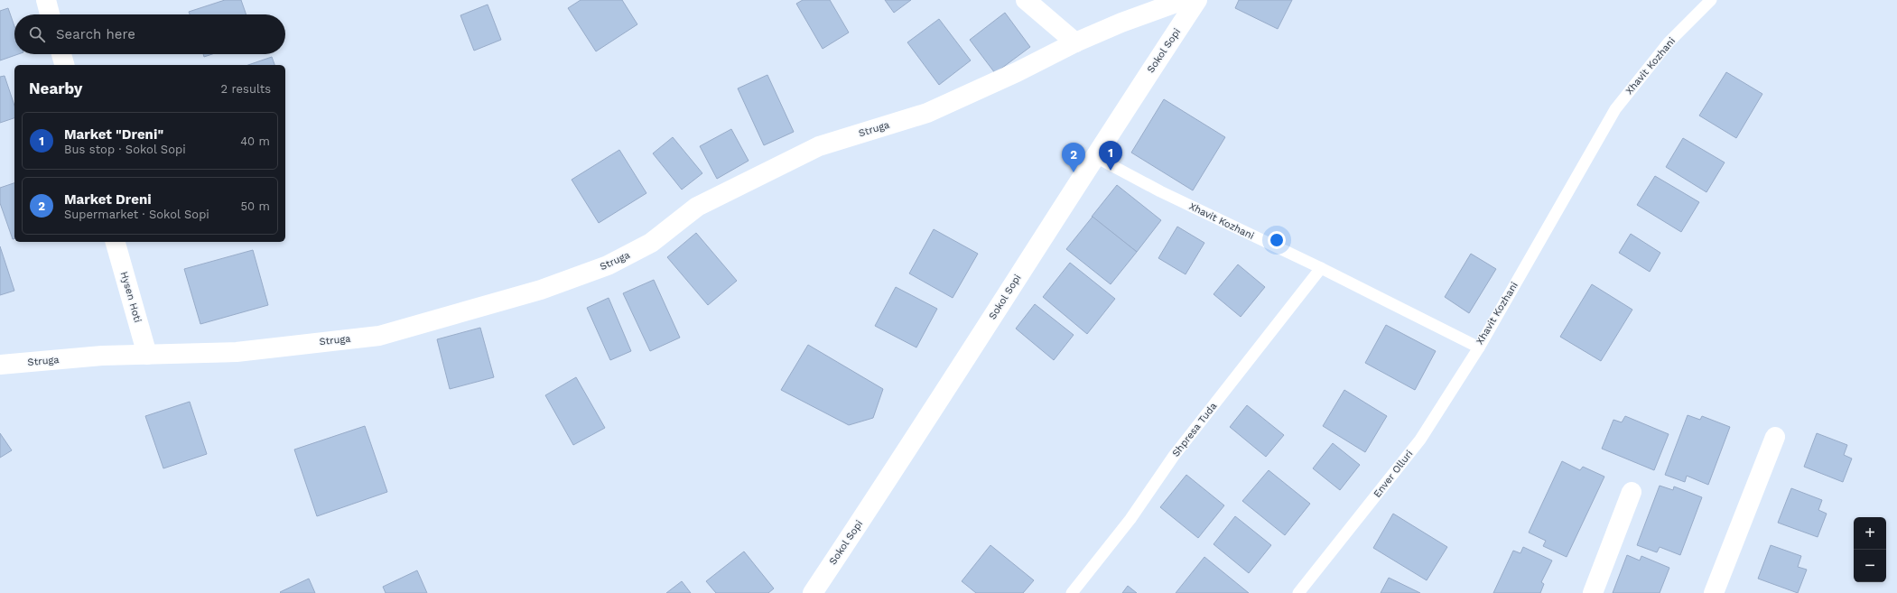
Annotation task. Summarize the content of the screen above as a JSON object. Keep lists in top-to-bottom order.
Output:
{
  "streets": {
    "street": ["Sokol Sopi", "Struga", "Hysen Hoti"],
    "lane": ["Xhavit Kozhani", "Shpresa Tuda", "Enver Olluri"]
  },
  "crossings": [
    ["Sokol Sopi", "Xhavit Kozhani"],
    ["Xhavit Kozhani", "Shpresa Tuda"],
    ["Xhavit Kozhani", "Enver Olluri"],
    ["Struga", "Hysen Hoti"]
  ],
  "page": {
    "search": "Search here",
    "heading": ["Nearby", "2 results"],
    "list": [
      {
        "mark": "1",
        "name": "Market \"Dreni\"",
        "note": "Bus stop · Sokol Sopi",
        "value": "40 m"
      },
      {
        "mark": "2",
        "name": "Market Dreni",
        "note": "Supermarket · Sokol Sopi",
        "value": "50 m"
      }
    ],
    "pins": ["1", "2"],
    "map_buttons": ["+", "−"]
  }
}
